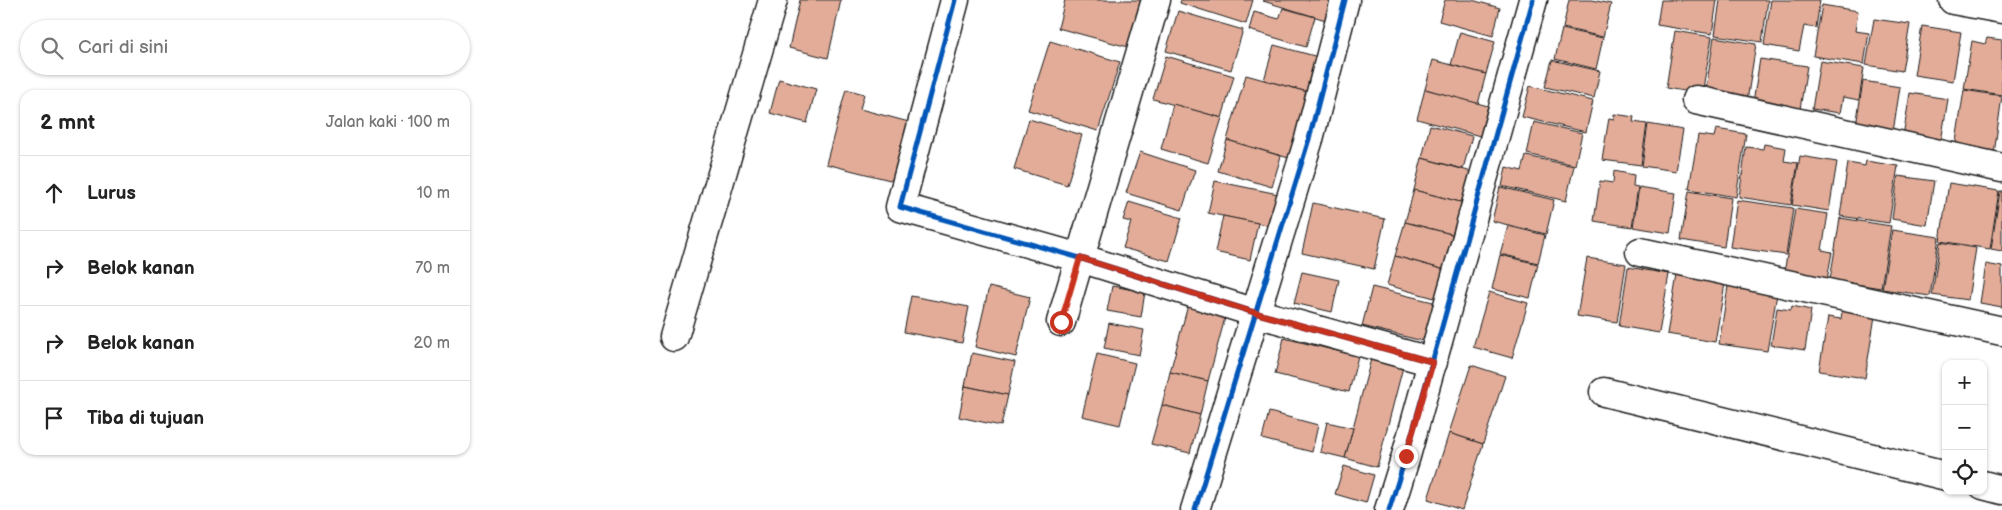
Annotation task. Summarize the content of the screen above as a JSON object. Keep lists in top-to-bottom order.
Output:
{
  "page": {
    "search": "Cari di sini",
    "heading": ["2 mnt", "Jalan kaki · 100 m"],
    "list": [
      ["Lurus", "10 m"],
      ["Belok kanan", "70 m"],
      ["Belok kanan", "20 m"],
      "Tiba di tujuan"
    ],
    "map_buttons": ["+", "−"]
  }
}
